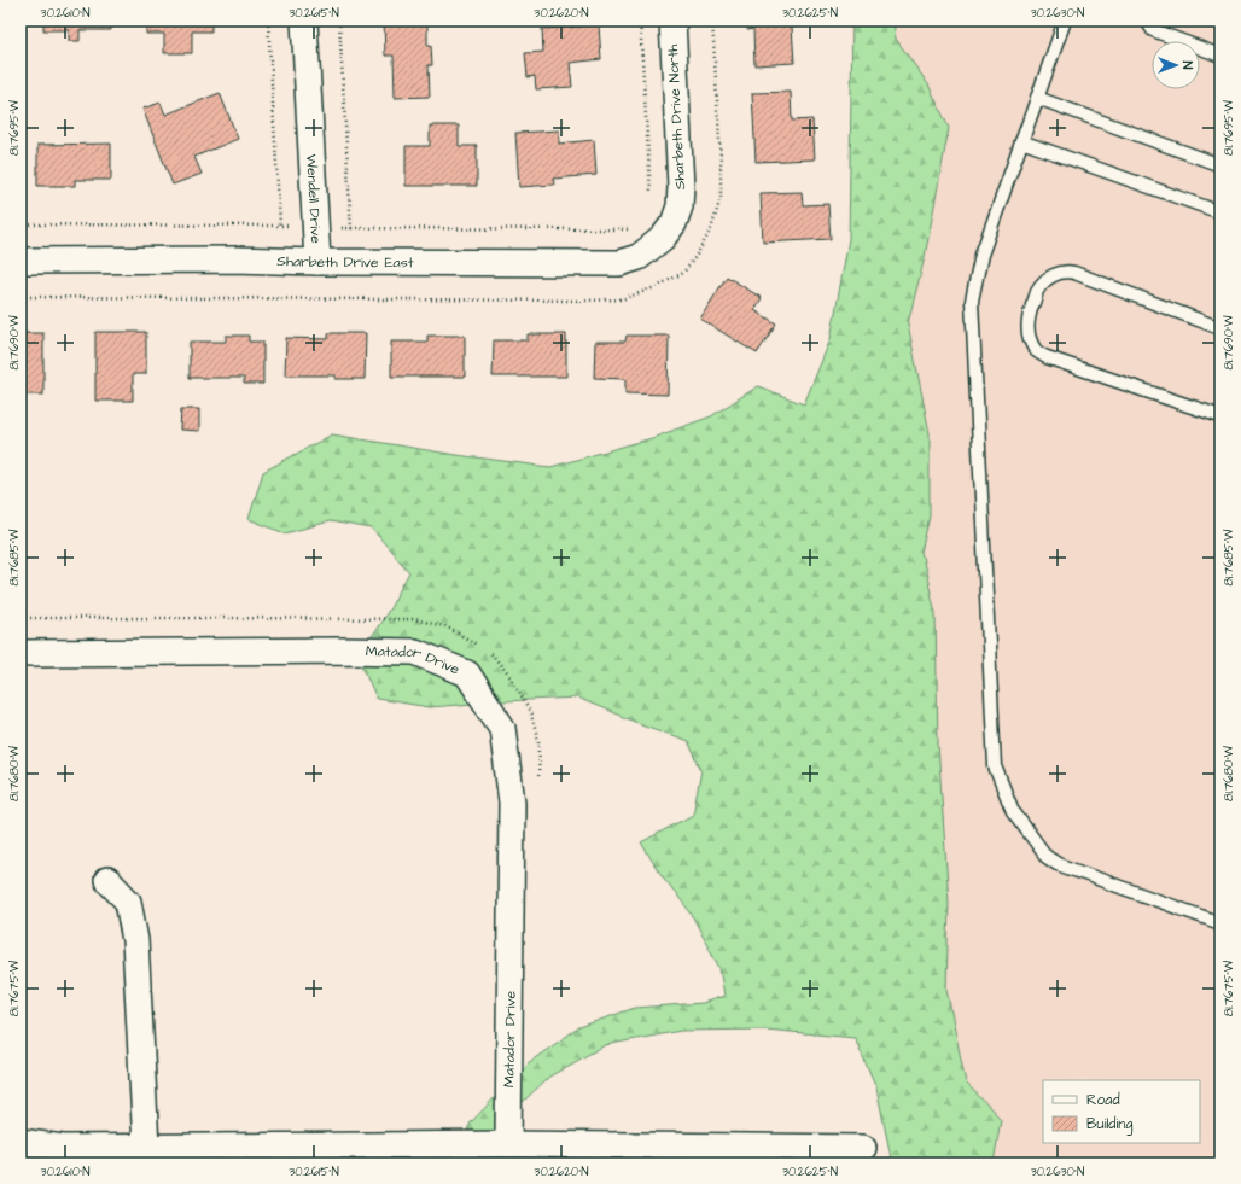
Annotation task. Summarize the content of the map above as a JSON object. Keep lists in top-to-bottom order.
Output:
{
  "streets": {
    "street": [
      "Sharbeth Drive North",
      "Wendell Drive",
      "Sharbeth Drive East",
      "Matador Drive"
    ]
  },
  "crossings": [
    ["Sharbeth Drive North", "Sharbeth Drive East"],
    ["Wendell Drive", "Sharbeth Drive East"]
  ],
  "legend": ["Road", "Building"],
  "north": "right",
  "coordinates": [
    "30.2610°N",
    "30.2615°N",
    "30.2620°N",
    "30.2625°N",
    "30.2630°N",
    "81.7695°W",
    "81.7690°W",
    "81.7685°W",
    "81.7680°W",
    "81.7675°W"
  ]
}
